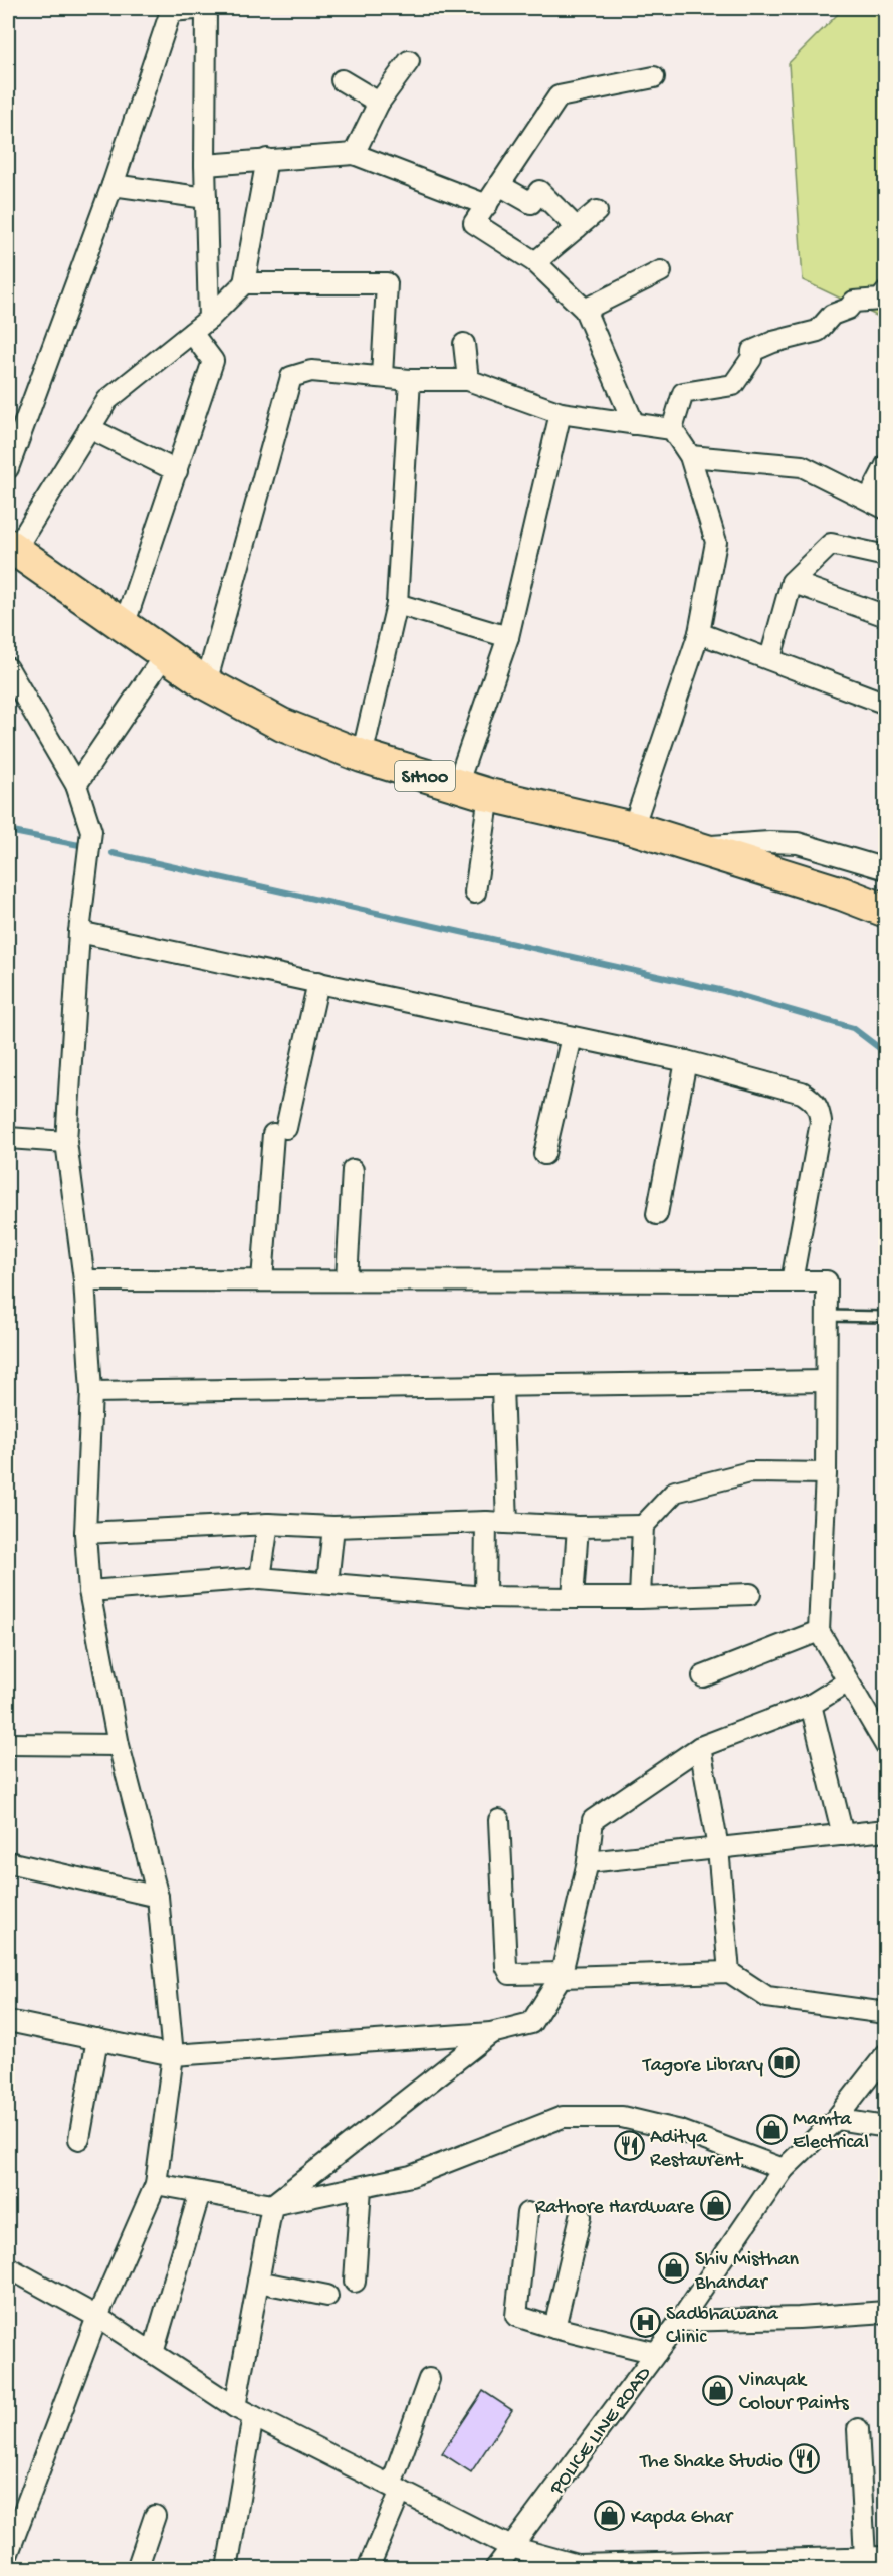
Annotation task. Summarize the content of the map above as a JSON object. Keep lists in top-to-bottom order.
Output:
{
  "streets": {
    "main road": ["SH100"],
    "street": ["POLICE LINE ROAD"]
  },
  "places": {
    "library": ["Tagore Library"],
    "shop": [
      "Mamta Electrical",
      "Rathore Hardware",
      "Shiv Misthan Bhandar",
      "Vinayak Colour Paints",
      "Kapda Ghar"
    ],
    "restaurant": ["Aditya Restaurent", "The Shake Studio"],
    "hospital": ["Sadbhawana Clinic"]
  }
}
